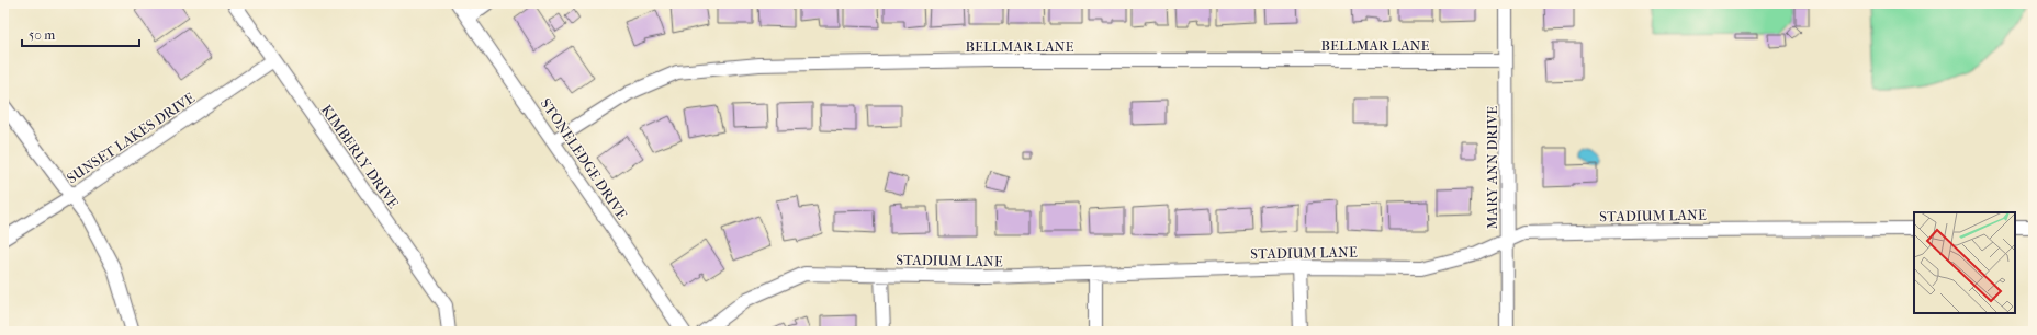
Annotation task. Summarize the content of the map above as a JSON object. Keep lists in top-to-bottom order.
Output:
{
  "streets": {
    "street": [
      "BELLMAR LANE",
      "SUNSET LAKES DRIVE",
      "KIMBERLY DRIVE",
      "STONELEDGE DRIVE",
      "MARY ANN DRIVE",
      "STADIUM LANE"
    ]
  },
  "crossings": [
    ["BELLMAR LANE", "STONELEDGE DRIVE"],
    ["BELLMAR LANE", "MARY ANN DRIVE"],
    ["SUNSET LAKES DRIVE", "KIMBERLY DRIVE"],
    ["MARY ANN DRIVE", "STADIUM LANE"]
  ],
  "scale_bar": "50 m"
}
